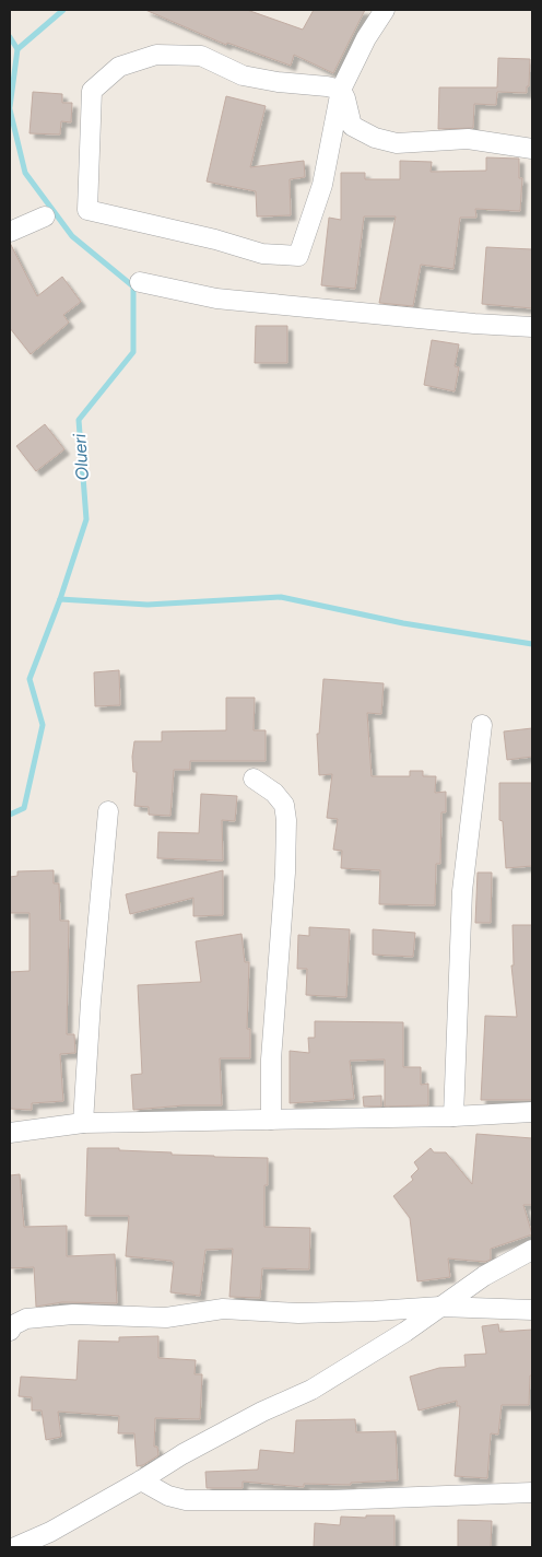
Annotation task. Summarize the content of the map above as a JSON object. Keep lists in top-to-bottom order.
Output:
{
  "water": ["Olueri"]
}
